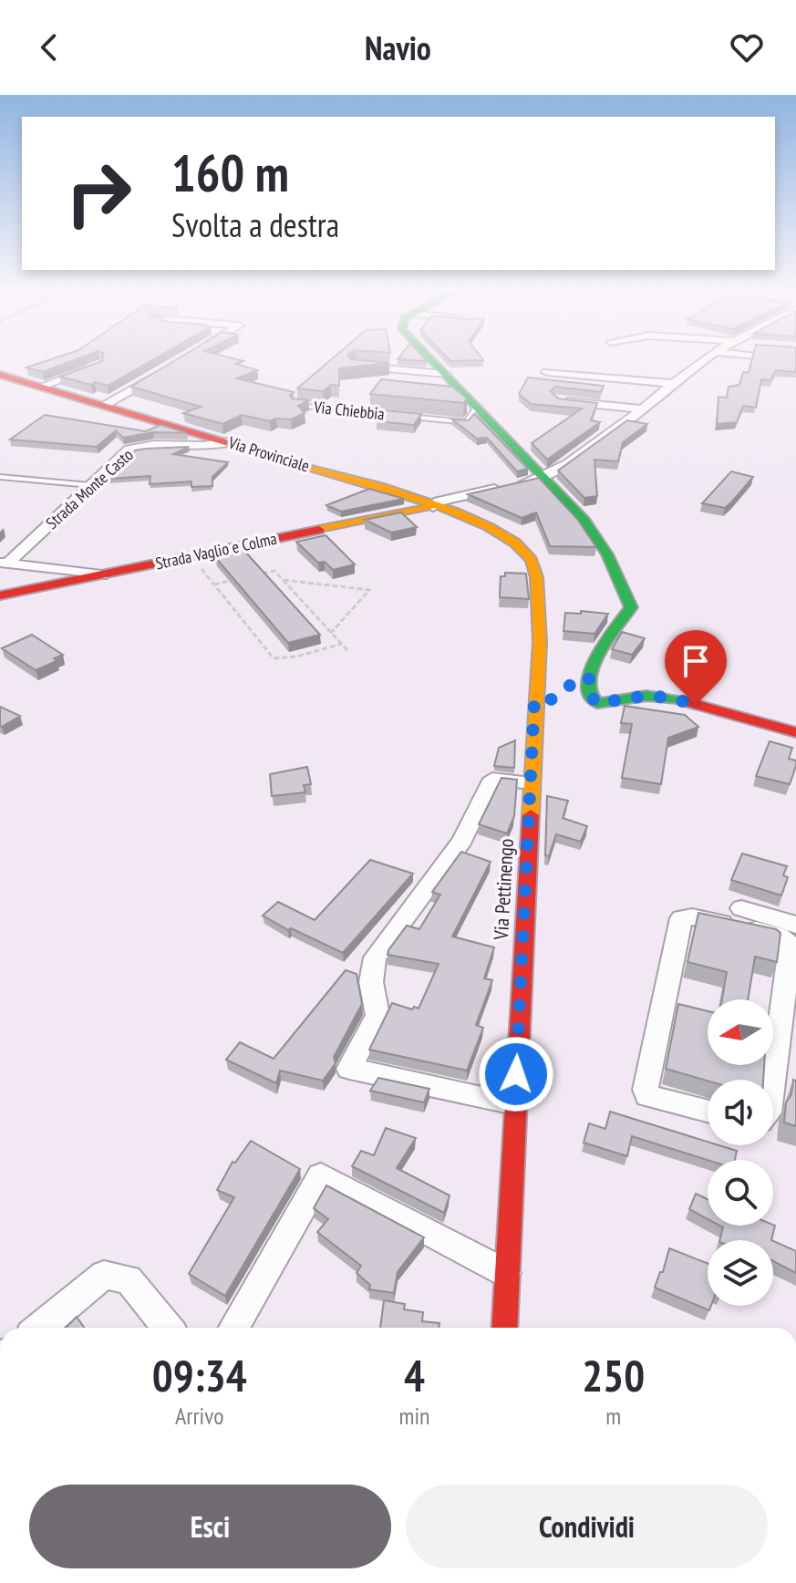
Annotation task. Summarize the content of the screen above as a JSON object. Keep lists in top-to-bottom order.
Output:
{
  "streets": {
    "street": [
      "Via Provinciale",
      "Strada Monte Casto",
      "Strada Vaglio e Colma",
      "Via Pettinengo"
    ],
    "lane": ["Via Chiebbia"]
  },
  "crossings": [
    ["Via Provinciale", "Strada Monte Casto"],
    ["Via Provinciale", "Strada Vaglio e Colma"],
    ["Via Provinciale", "Via Pettinengo"],
    ["Strada Vaglio e Colma", "Via Pettinengo"]
  ],
  "north": "left",
  "page": {
    "header": "Navio",
    "turn": ["160 m", "Svolta a destra"],
    "eta": [
      "09:34",
      "Arrivo",
      "4",
      "min",
      "250",
      "m"
    ],
    "buttons": ["Esci", "Condividi"]
  }
}
